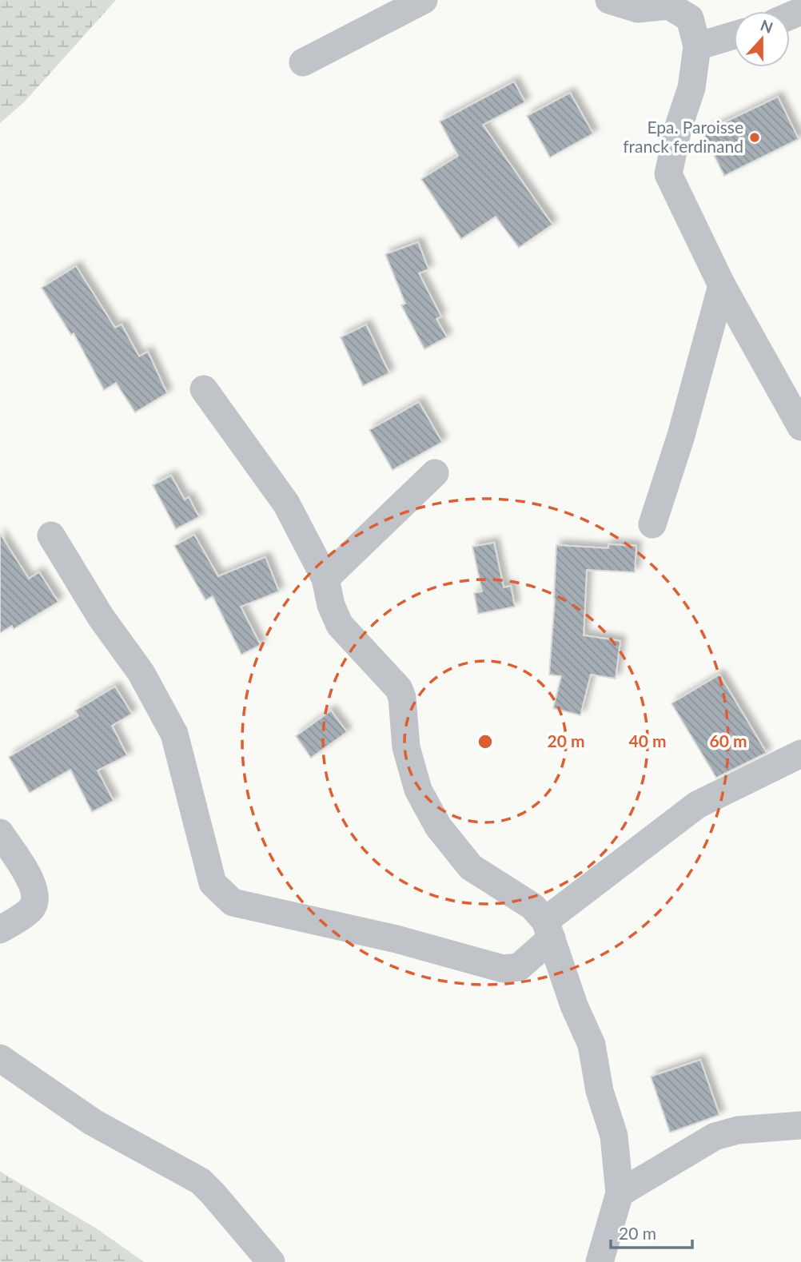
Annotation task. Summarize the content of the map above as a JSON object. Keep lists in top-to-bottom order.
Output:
{
  "places": ["Epa. Paroisse franck ferdinand"],
  "scale_bar": "20 m",
  "north": "top",
  "rings": ["20 m", "40 m", "60 m"]
}
